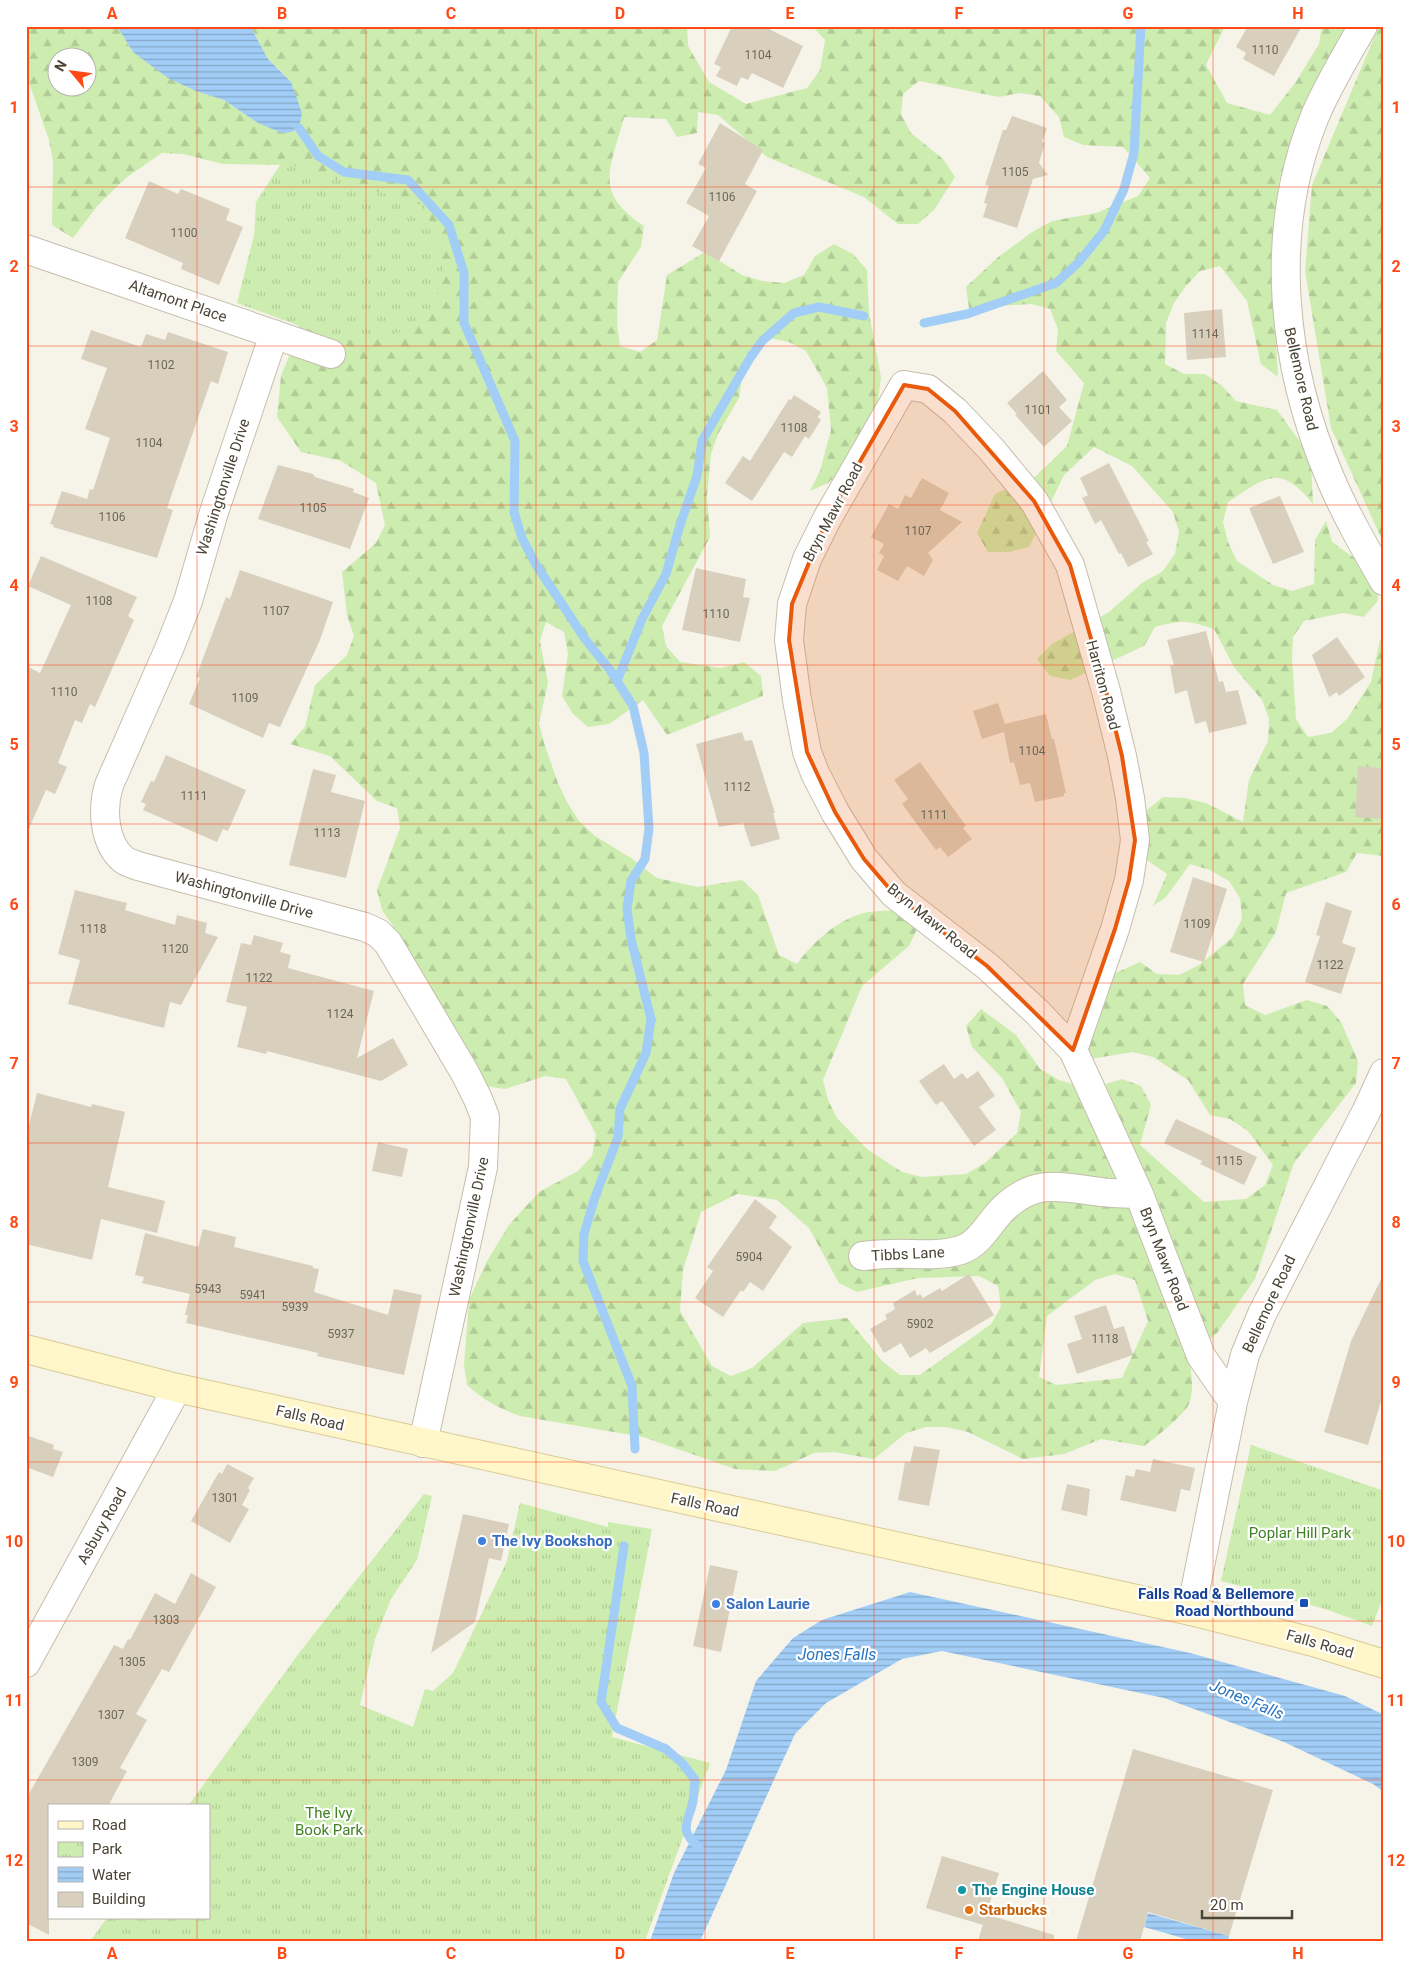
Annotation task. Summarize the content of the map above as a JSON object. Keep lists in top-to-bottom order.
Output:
{
  "streets": {
    "main road": ["Falls Road"],
    "street": [
      "Altamont Place",
      "Bellemore Road",
      "Washingtonville Drive",
      "Bryn Mawr Road",
      "Harriton Road",
      "Tibbs Lane",
      "Asbury Road"
    ]
  },
  "crossings": [
    ["Altamont Place", "Washingtonville Drive"],
    ["Bellemore Road", "Bryn Mawr Road"],
    ["Bellemore Road", "Falls Road"],
    ["Washingtonville Drive", "Falls Road"],
    ["Bryn Mawr Road", "Harriton Road"],
    ["Bryn Mawr Road", "Tibbs Lane"],
    ["Falls Road", "Asbury Road"]
  ],
  "water": ["Jones Falls"],
  "parks": ["Poplar Hill Park", "The Ivy Book Park"],
  "places": {
    "other": [
      "The Ivy Bookshop",
      "Salon Laurie",
      "The Engine House",
      "Starbucks"
    ],
    "transit": ["Falls Road & Bellemore Road Northbound"]
  },
  "house_numbers": [
    "1110",
    "1104",
    "1105",
    "1106",
    "1100",
    "1114",
    "1102",
    "1101",
    "1108",
    "1104",
    "1105",
    "1106",
    "1107",
    "1108",
    "1107",
    "1110",
    "1110",
    "1109",
    "1104",
    "1112",
    "1111",
    "1111",
    "1113",
    "1109",
    "1118",
    "1120",
    "1122",
    "1122",
    "1124",
    "1115",
    "5904",
    "5943",
    "5941",
    "5939",
    "5902",
    "5937",
    "1118",
    "1301",
    "1303",
    "1305",
    "1307",
    "1309"
  ],
  "legend": [
    "Road",
    "Park",
    "Water",
    "Building"
  ],
  "scale_bar": "20 m",
  "north": "top left",
  "grid": {
    "columns": [
      "A",
      "B",
      "C",
      "D",
      "E",
      "F",
      "G",
      "H"
    ],
    "rows": [
      "1",
      "2",
      "3",
      "4",
      "5",
      "6",
      "7",
      "8",
      "9",
      "10",
      "11",
      "12"
    ]
  }
}
